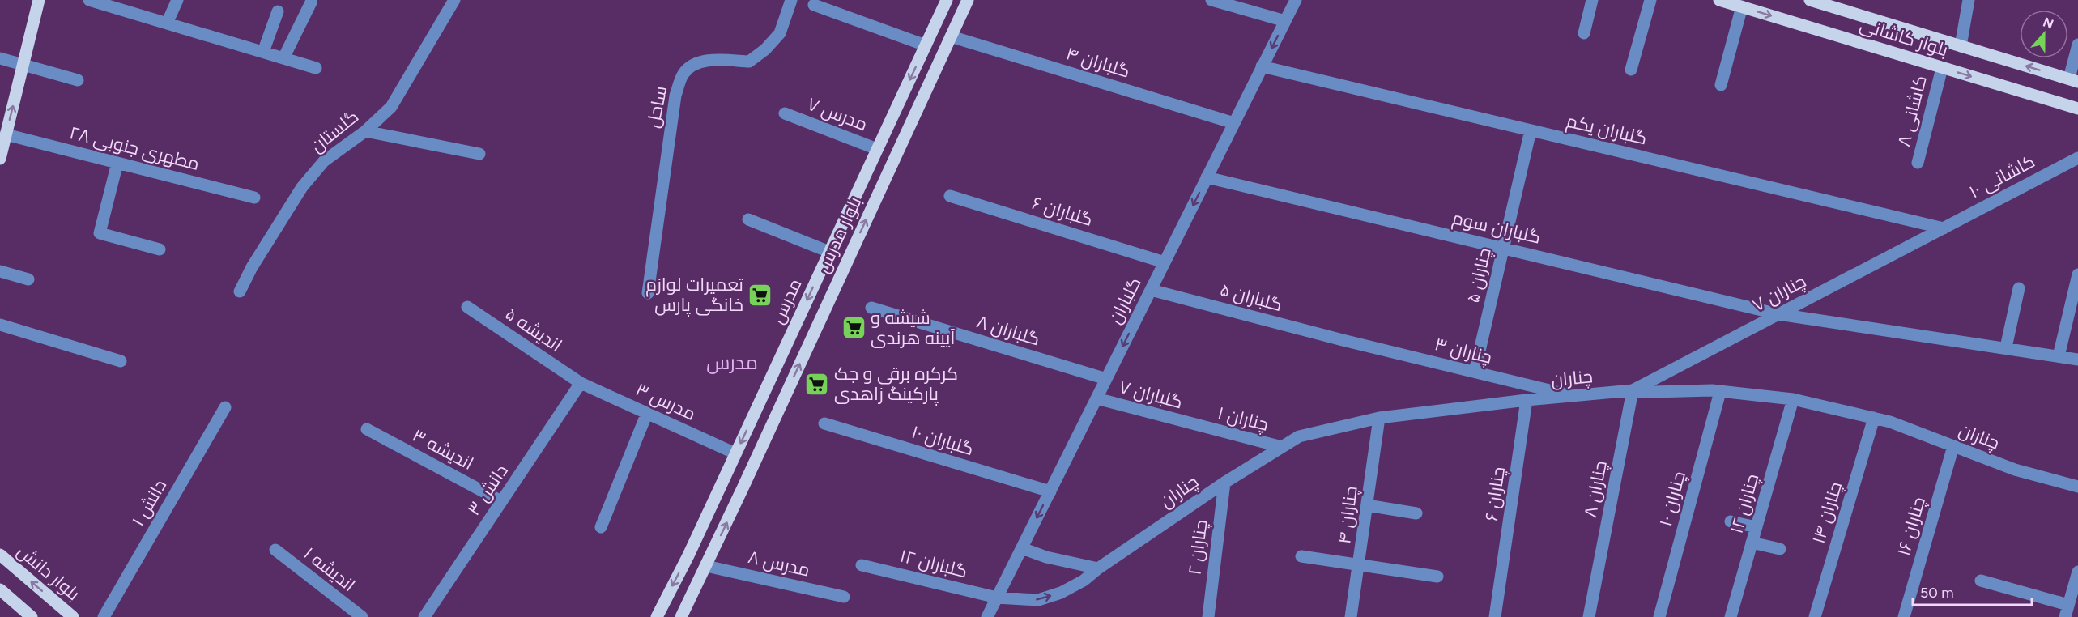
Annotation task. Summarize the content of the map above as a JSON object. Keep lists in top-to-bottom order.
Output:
{
  "streets": {
    "main road": [
      "بلوار کاشانی",
      "بلوار مدرس",
      "مدرس",
      "بلوار دانش"
    ],
    "street": [
      "گلباران ۴",
      "ساحل",
      "۸ کاشانی",
      "مدرس ۷",
      "گلباران یکم",
      "گلستان",
      "۲۸ مطهری جنوبی",
      "۱۰ کاشانی",
      "گلباران ۶",
      "گلباران سوم",
      "۵ چناران",
      "چناران ۷",
      "گلباران ۵",
      "گلباران",
      "اندیشه ۵",
      "گلباران ۸",
      "چناران ۳",
      "چناران",
      "۷ گلباران",
      "مدرس ۳",
      "چناران ۱",
      "گلباران ۱۰",
      "اندیشه ۳",
      "چناران ۸",
      "دانش ۳",
      "چناران ۶",
      "چناران ۱۰",
      "دانش ۱",
      "چناران ۱۲",
      "چناران ۱۴",
      "۴ چناران",
      "چناران ۱۶",
      "۲ چناران",
      "مدرس ۸",
      "گلباران ۱۲",
      "اندیشه ۱"
    ]
  },
  "crossings": [
    ["بلوار کاشانی", "۸ کاشانی"],
    ["گلباران ۴", "بلوار مدرس"],
    ["گلباران ۴", "گلباران"],
    ["مدرس ۷", "مدرس"],
    ["گلباران یکم", "۱۰ کاشانی"],
    ["گلباران یکم", "۵ چناران"],
    ["گلباران یکم", "چناران ۷"],
    ["گلباران یکم", "گلباران"],
    ["۱۰ کاشانی", "چناران ۷"],
    ["گلباران ۶", "گلباران"],
    ["گلباران سوم", "۵ چناران"],
    ["گلباران سوم", "چناران ۷"],
    ["گلباران سوم", "گلباران"],
    ["بلوار مدرس", "مدرس ۸"],
    ["۵ چناران", "چناران ۳"],
    ["چناران ۷", "چناران"],
    ["چناران ۷", "چناران ۸"],
    ["گلباران ۵", "گلباران"],
    ["گلباران ۵", "چناران ۳"],
    ["گلباران", "گلباران ۸"],
    ["گلباران", "چناران"],
    ["گلباران", "۷ گلباران"],
    ["گلباران", "گلباران ۱۰"],
    ["گلباران", "گلباران ۱۲"],
    ["مدرس", "مدرس ۳"],
    ["اندیشه ۵", "مدرس ۳"],
    ["اندیشه ۵", "دانش ۳"],
    ["چناران ۳", "چناران"],
    ["چناران", "چناران ۱"],
    ["چناران", "چناران ۸"],
    ["چناران", "چناران ۶"],
    ["چناران", "چناران ۱۰"],
    ["چناران", "چناران ۱۲"],
    ["چناران", "چناران ۱۴"],
    ["چناران", "۴ چناران"],
    ["چناران", "چناران ۱۶"],
    ["چناران", "۲ چناران"],
    ["چناران", "گلباران ۱۲"],
    ["۷ گلباران", "چناران ۱"],
    ["مدرس ۳", "دانش ۳"],
    ["اندیشه ۳", "دانش ۳"]
  ],
  "one_way": ["بلوار مدرس", "گلباران", "مدرس"],
  "districts": ["مدرس"],
  "places": {
    "supermarket": ["تعمیرات لوازم خانگی پارس", "شیشه و آیینه هرندی", "کرکره برقی و جک پارکینگ زاهدی"]
  },
  "scale_bar": "50 m",
  "north": "top"
}
